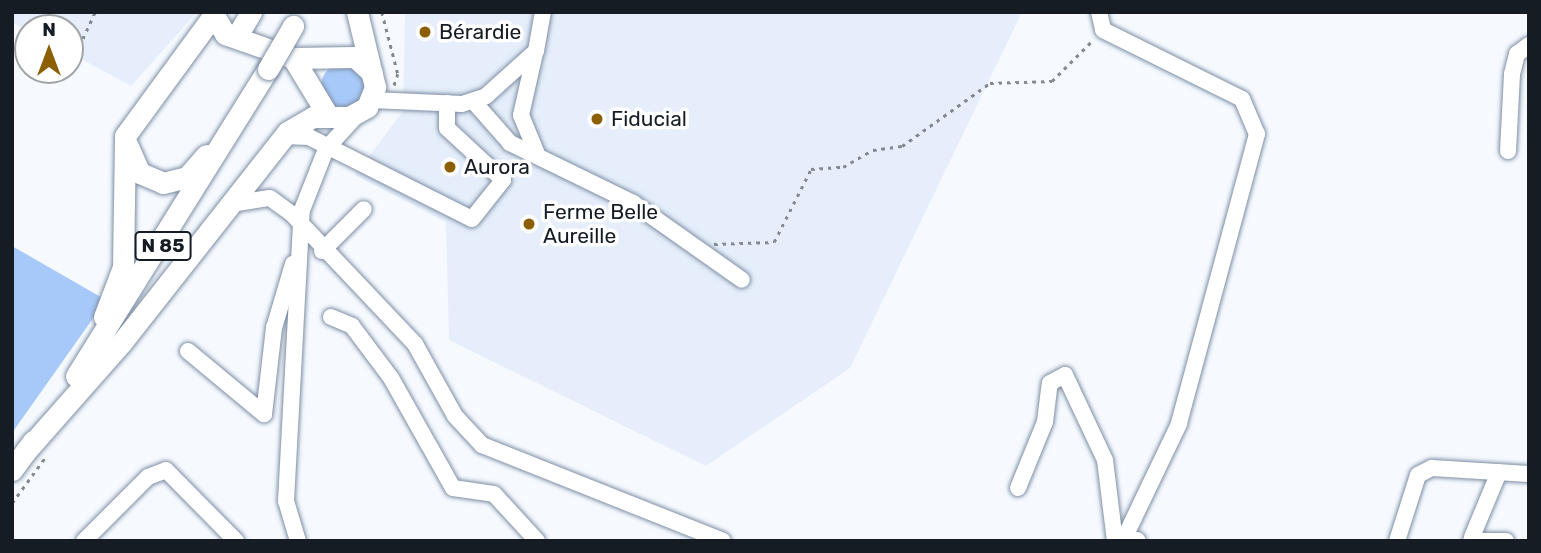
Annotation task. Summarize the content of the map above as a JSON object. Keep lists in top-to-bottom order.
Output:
{
  "streets": {
    "main road": ["N 85"]
  },
  "places": [
    "Bérardie",
    "Fiducial",
    "Aurora",
    "Ferme Belle Aureille"
  ],
  "north": "top"
}
